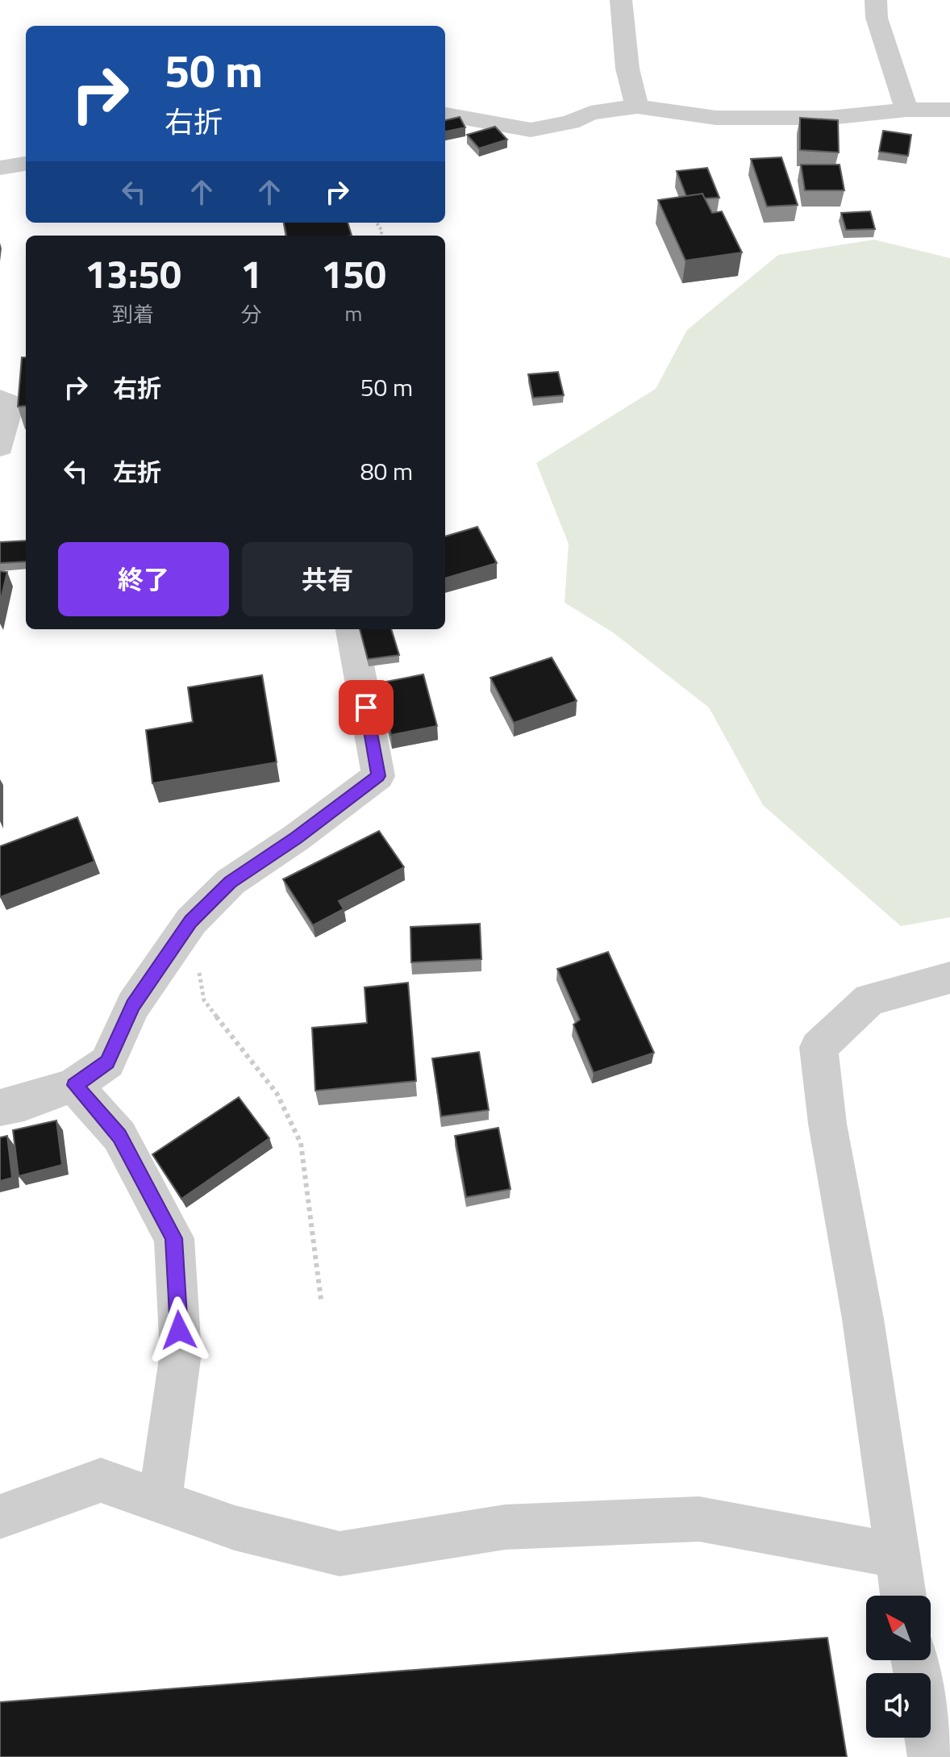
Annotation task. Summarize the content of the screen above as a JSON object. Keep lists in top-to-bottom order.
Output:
{
  "north": "top left",
  "page": {
    "turn": ["50 m", "右折"],
    "eta": [
      "13:50",
      "到着",
      "1",
      "分",
      "150",
      "m"
    ],
    "list": [
      {
        "name": "右折",
        "value": "50 m"
      },
      {
        "name": "左折",
        "value": "80 m"
      }
    ],
    "buttons": ["終了", "共有"]
  }
}
